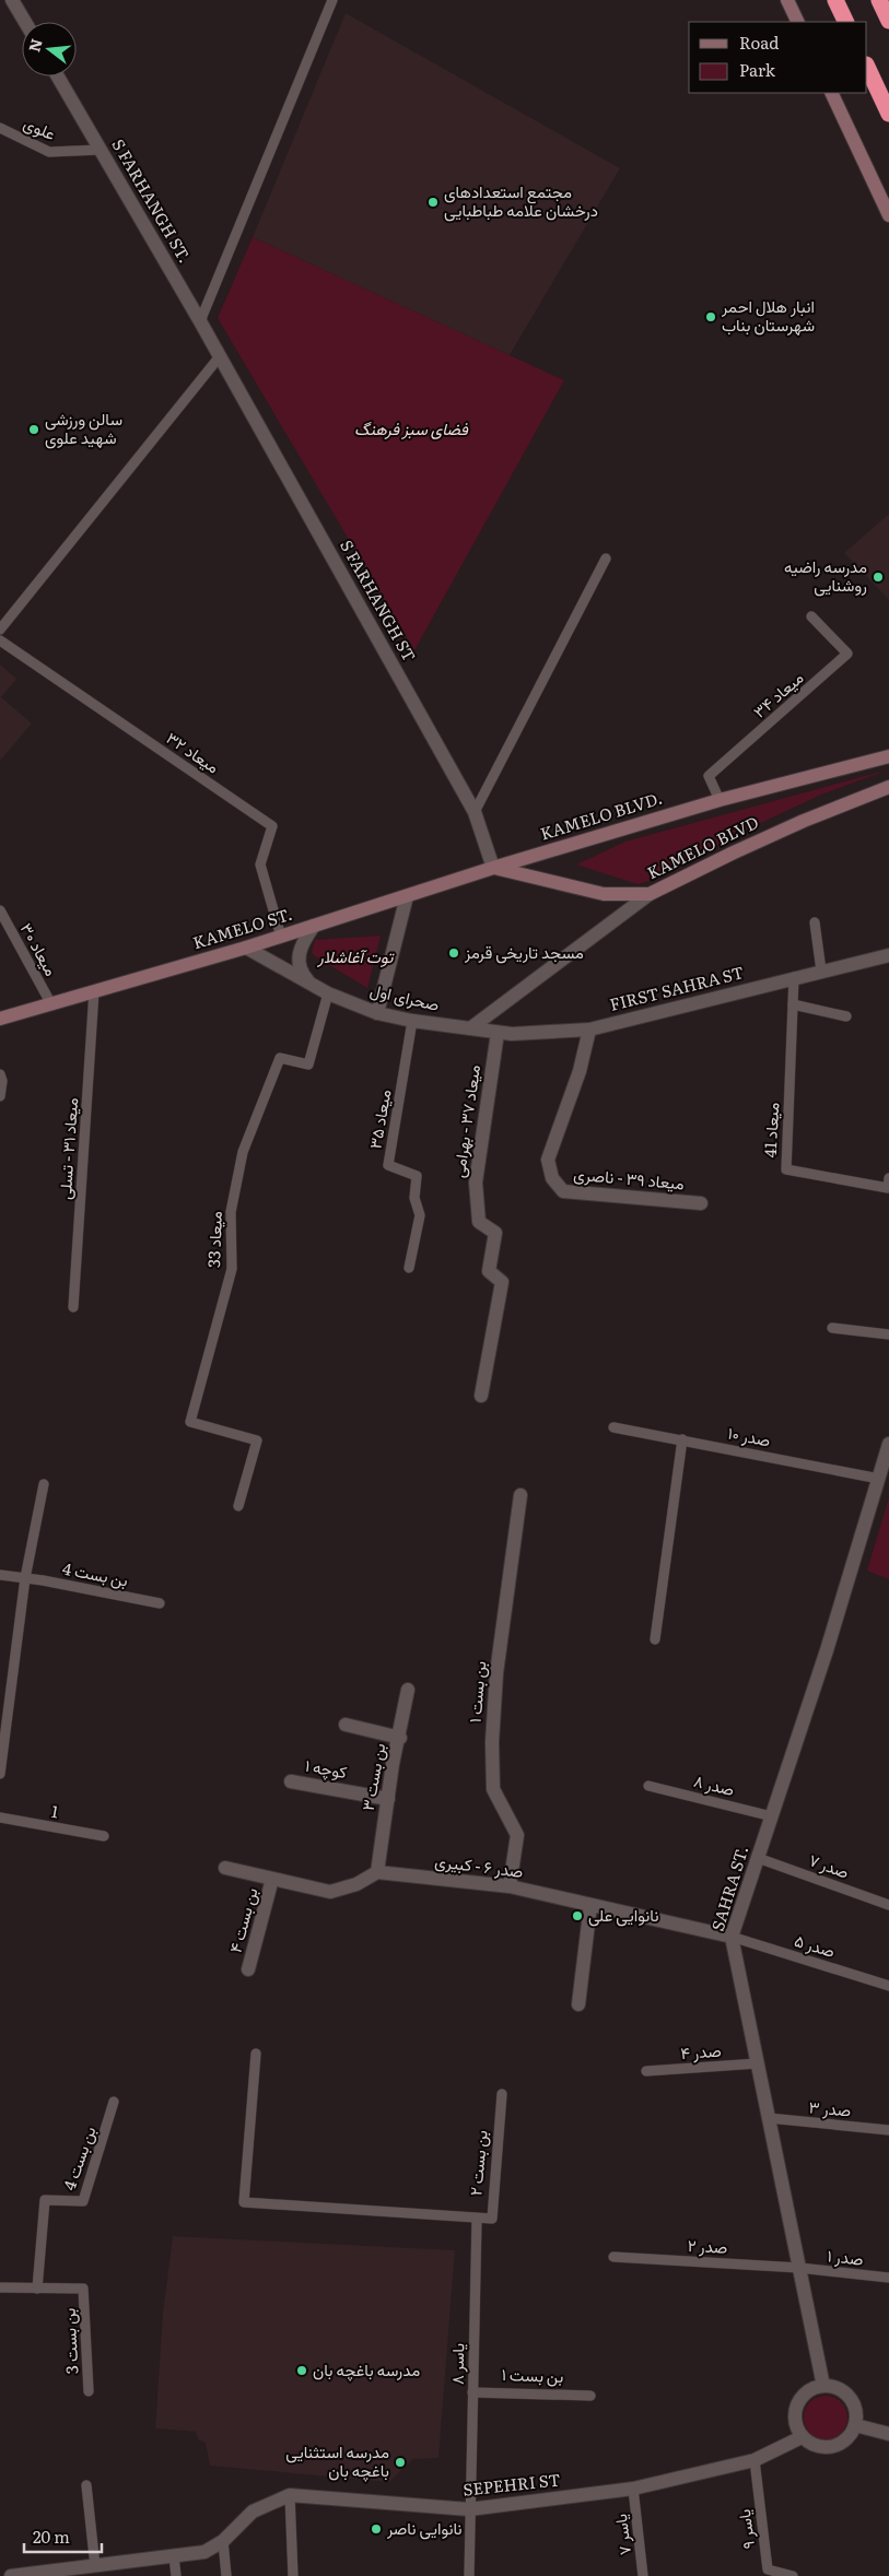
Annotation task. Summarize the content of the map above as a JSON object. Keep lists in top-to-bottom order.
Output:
{
  "streets": {
    "street": [
      "S FARHANGH ST.",
      "S FARHANGH ST",
      "KAMELO BLVD.",
      "KAMELO BLVD",
      "KAMELO ST.",
      "FIRST SAHRA ST",
      "صحرای اول",
      "میعاد ۳۷ - بهرامی",
      "میعاد ۳۹ - ناصری",
      "بن بست ۱",
      "کوچه ۱",
      "بن بست ۳",
      "صدر ۶ - کبیری",
      "SAHRA ST.",
      "بن بست ۴",
      "SEPEHRI ST"
    ],
    "lane": [
      "علوی",
      "میعاد ۳۴",
      "میعاد ۳۲",
      "میعاد ۳۰",
      "میعاد ۳۵",
      "میعاد 41",
      "میعاد ۳۱ - تسلی",
      "میعاد 33",
      "صدر ۱۰",
      "بن بست 4",
      "صدر ۸",
      "1",
      "صدر ۷",
      "صدر ۵",
      "صدر ۴",
      "صدر ۳",
      "بن بست ۲",
      "صدر ۲",
      "صدر ۱",
      "بن بست 3",
      "یاسر ۸",
      "یاسر ۹",
      "یاسر ۷"
    ]
  },
  "crossings": [
    ["علوی", "S FARHANGH ST."],
    ["S FARHANGH ST.", "S FARHANGH ST"],
    ["S FARHANGH ST", "KAMELO BLVD."],
    ["S FARHANGH ST", "KAMELO BLVD"],
    ["S FARHANGH ST", "KAMELO ST."],
    ["میعاد ۳۴", "KAMELO BLVD."],
    ["میعاد ۳۴", "KAMELO BLVD"],
    ["میعاد ۳۲", "KAMELO ST."],
    ["KAMELO BLVD.", "KAMELO BLVD"],
    ["KAMELO BLVD.", "KAMELO ST."],
    ["KAMELO BLVD", "KAMELO ST."],
    ["KAMELO ST.", "میعاد ۳۰"],
    ["KAMELO ST.", "صحرای اول"],
    ["KAMELO ST.", "میعاد ۳۱ - تسلی"],
    ["FIRST SAHRA ST", "صحرای اول"],
    ["FIRST SAHRA ST", "میعاد ۳۷ - بهرامی"],
    ["FIRST SAHRA ST", "میعاد 41"],
    ["FIRST SAHRA ST", "میعاد ۳۹ - ناصری"],
    ["صحرای اول", "میعاد ۳۵"],
    ["صحرای اول", "میعاد 33"],
    ["صدر ۱۰", "SAHRA ST."],
    ["بن بست 4", "بن بست 3"],
    ["بن بست ۱", "صدر ۶ - کبیری"],
    ["بن بست ۱", "یاسر ۸"],
    ["کوچه ۱", "بن بست ۳"],
    ["بن بست ۳", "صدر ۶ - کبیری"],
    ["صدر ۸", "SAHRA ST."],
    ["صدر ۶ - کبیری", "SAHRA ST."],
    ["صدر ۶ - کبیری", "صدر ۵"],
    ["صدر ۷", "SAHRA ST."],
    ["SAHRA ST.", "صدر ۵"],
    ["SAHRA ST.", "صدر ۴"],
    ["SAHRA ST.", "صدر ۳"],
    ["SAHRA ST.", "صدر ۲"],
    ["SAHRA ST.", "صدر ۱"],
    ["SAHRA ST.", "SEPEHRI ST"],
    ["بن بست ۲", "یاسر ۸"],
    ["صدر ۲", "صدر ۱"],
    ["یاسر ۸", "SEPEHRI ST"],
    ["SEPEHRI ST", "یاسر ۹"],
    ["SEPEHRI ST", "یاسر ۷"]
  ],
  "parks": ["فضای سبز فرهنگ", "توت آغاشلار"],
  "places": [
    "مجتمع استعدادهای درخشان علامه طباطبایی",
    "انبار هلال احمر شهرستان بناب",
    "سالن ورزشی شهید علوی",
    "مدرسه راضیه روشنایی",
    "مسجد تاریخی قرمز",
    "نانوایی علی",
    "مدرسه باغچه بان",
    "مدرسه استثنایی باغچه بان",
    "نانوایی ناصر"
  ],
  "legend": ["Road", "Park"],
  "scale_bar": "20 m",
  "north": "left"
}
